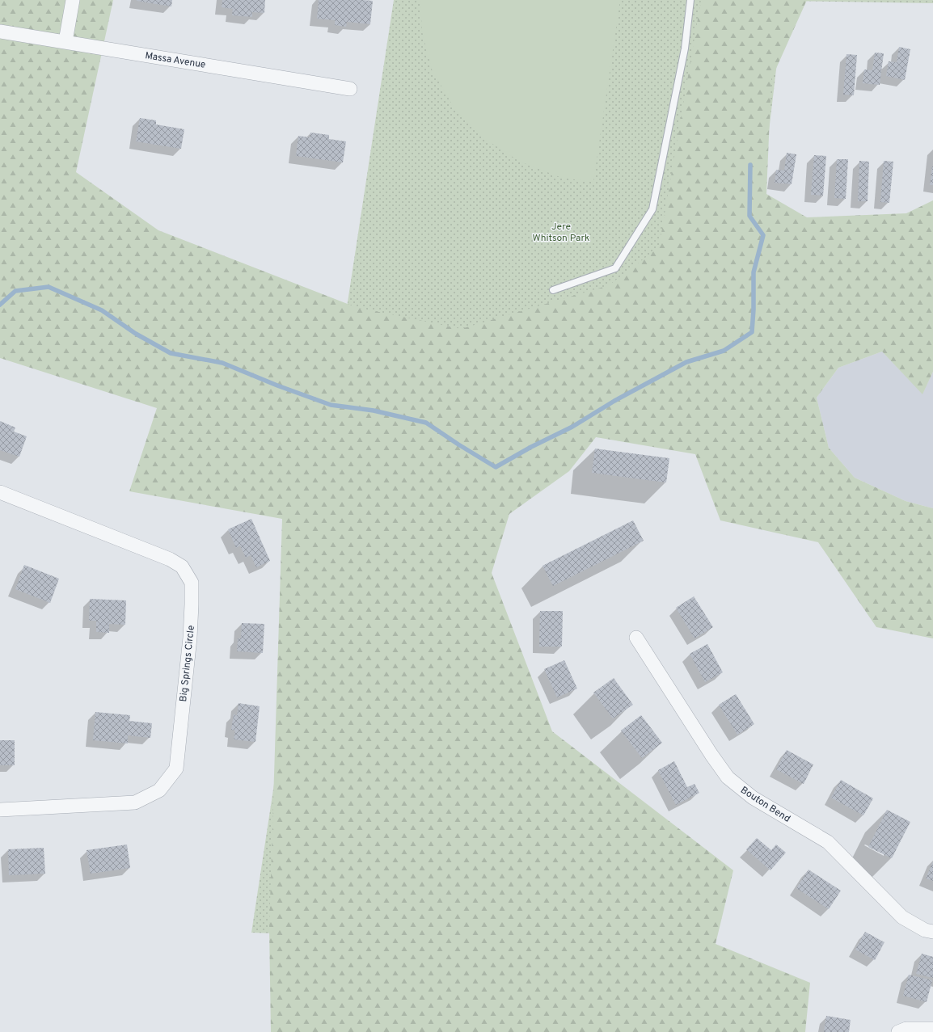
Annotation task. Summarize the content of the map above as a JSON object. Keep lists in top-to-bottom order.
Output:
{
  "streets": {
    "street": ["Massa Avenue", "Big Springs Circle", "Bouton Bend"]
  },
  "parks": ["Jere Whitson Park"]
}
